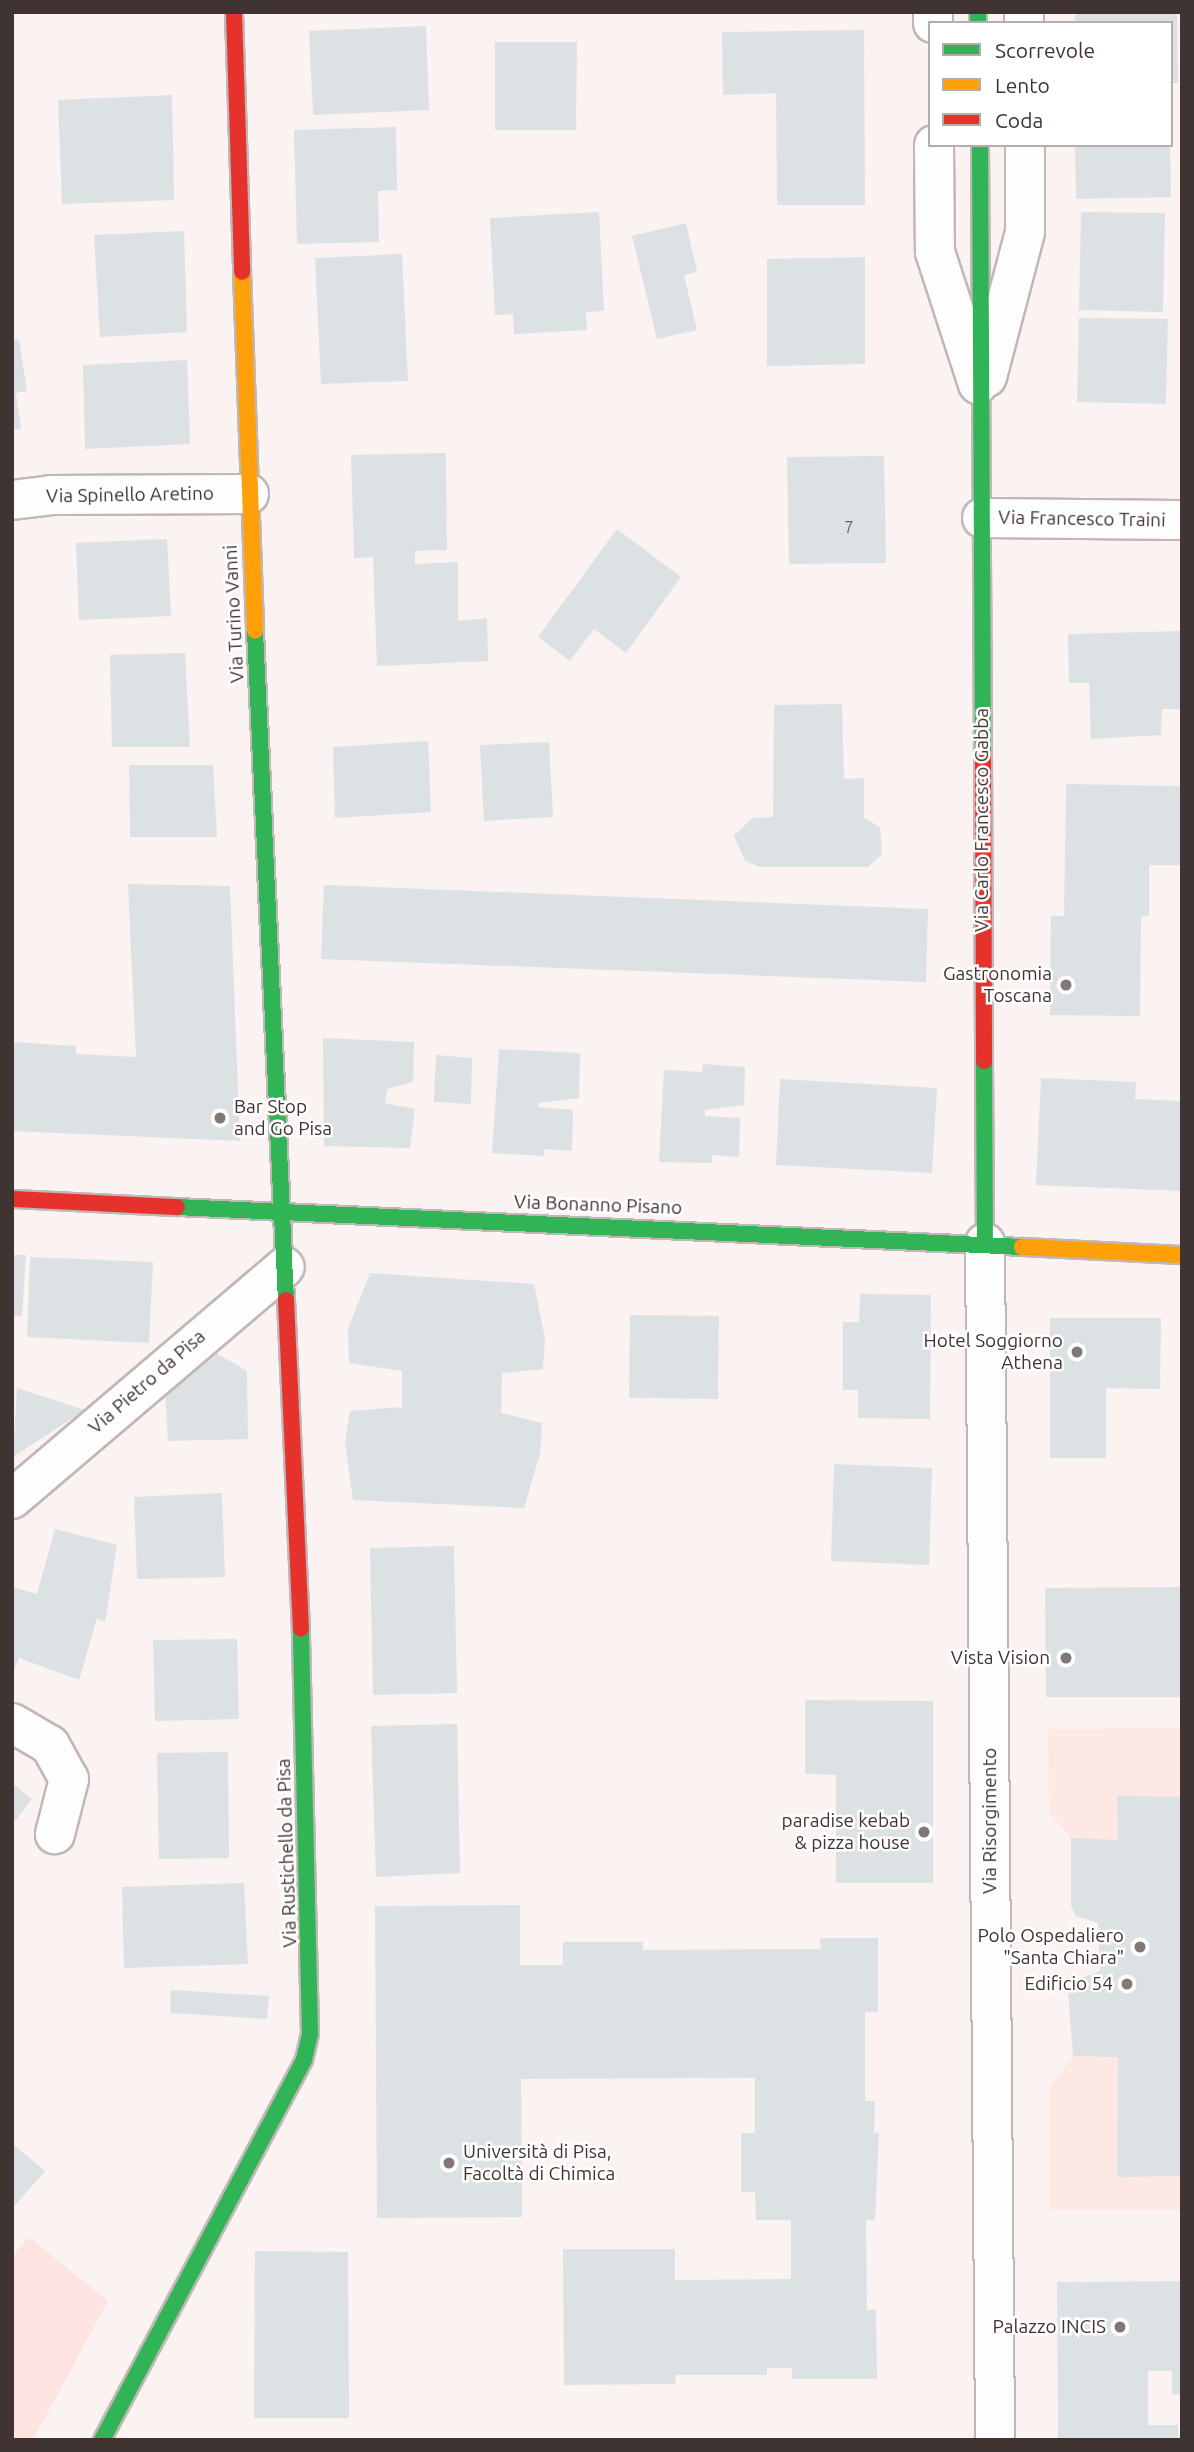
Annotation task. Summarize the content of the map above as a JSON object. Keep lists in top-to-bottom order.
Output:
{
  "streets": {
    "street": [
      "Via Spinello Aretino",
      "Via Francesco Traini",
      "Via Turino Vanni",
      "Via Carlo Francesco Gabba",
      "Via Bonanno Pisano",
      "Via Pietro da Pisa",
      "Via Risorgimento",
      "Via Rustichello da Pisa"
    ]
  },
  "crossings": [
    ["Via Spinello Aretino", "Via Turino Vanni"],
    ["Via Francesco Traini", "Via Carlo Francesco Gabba"],
    ["Via Turino Vanni", "Via Bonanno Pisano"],
    ["Via Turino Vanni", "Via Rustichello da Pisa"],
    ["Via Carlo Francesco Gabba", "Via Bonanno Pisano"],
    ["Via Carlo Francesco Gabba", "Via Risorgimento"],
    ["Via Bonanno Pisano", "Via Risorgimento"],
    ["Via Bonanno Pisano", "Via Rustichello da Pisa"],
    ["Via Pietro da Pisa", "Via Rustichello da Pisa"]
  ],
  "places": [
    "Gastronomia Toscana",
    "Bar Stop and Go Pisa",
    "Hotel Soggiorno Athena",
    "Vista Vision",
    "paradise kebab & pizza house",
    "Polo Ospedaliero \"Santa Chiara\"",
    "Edificio 54",
    "Università di Pisa, Facoltà di Chimica",
    "Palazzo INCIS"
  ],
  "house_numbers": ["7"],
  "legend": ["Scorrevole", "Lento", "Coda"]
}
